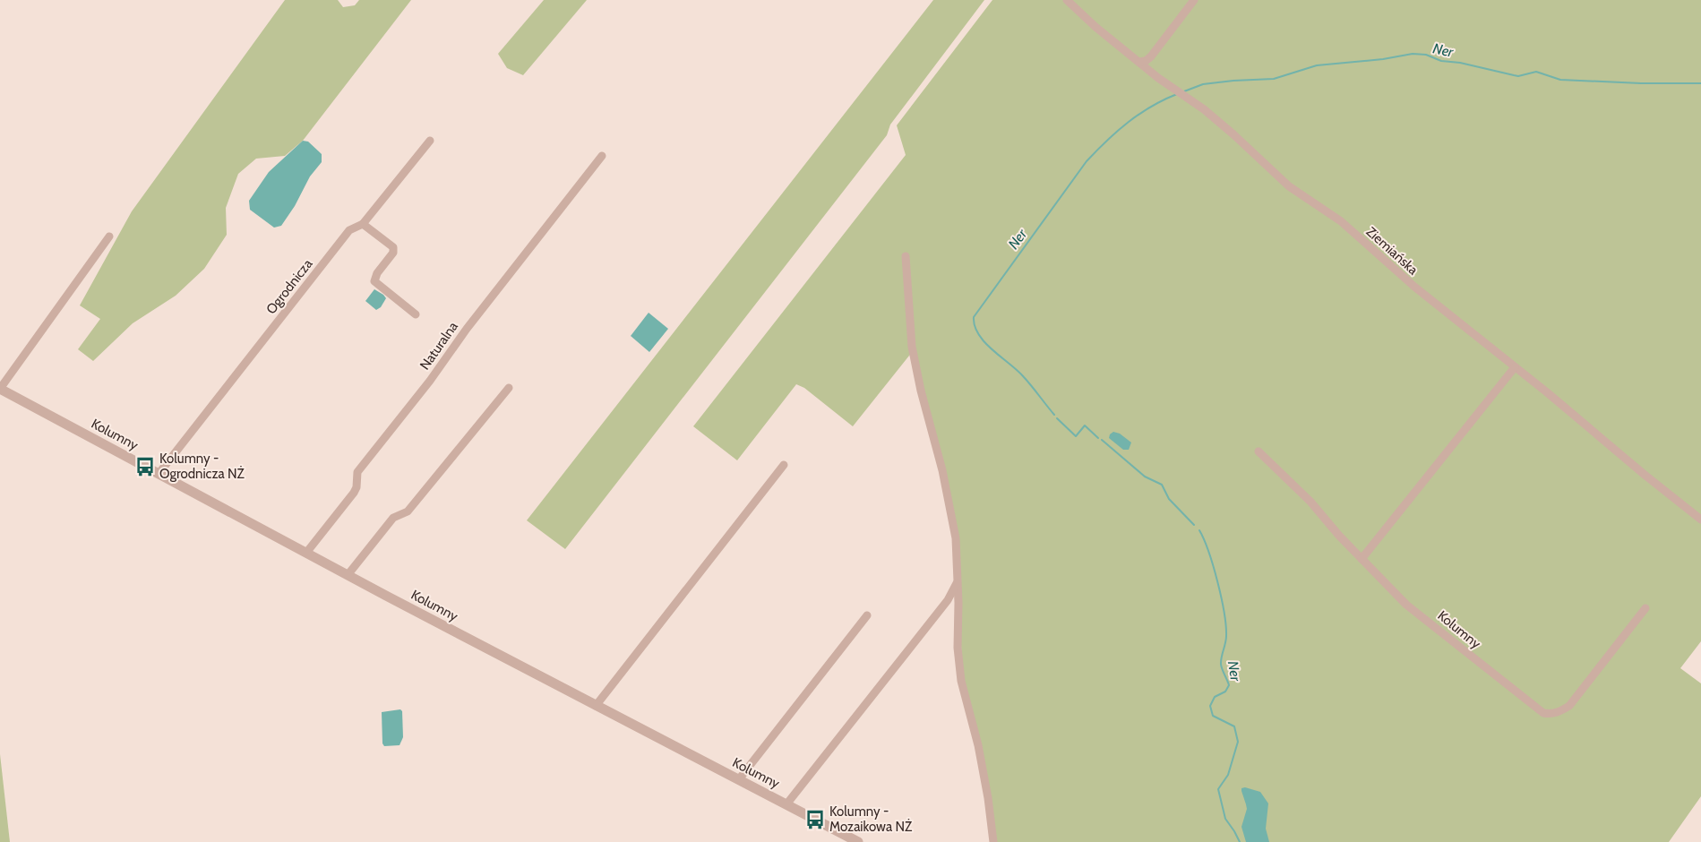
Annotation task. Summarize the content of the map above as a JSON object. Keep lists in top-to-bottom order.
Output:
{
  "streets": {
    "street": [
      "Ziemiańska",
      "Ogrodnicza",
      "Naturalna",
      "Kolumny"
    ]
  },
  "crossings": [
    ["Ogrodnicza", "Kolumny"],
    ["Naturalna", "Kolumny"]
  ],
  "water": ["Ner"],
  "places": {
    "bus stop": ["Kolumny - Ogrodnicza NŻ", "Kolumny - Mozaikowa NŻ"]
  }
}
